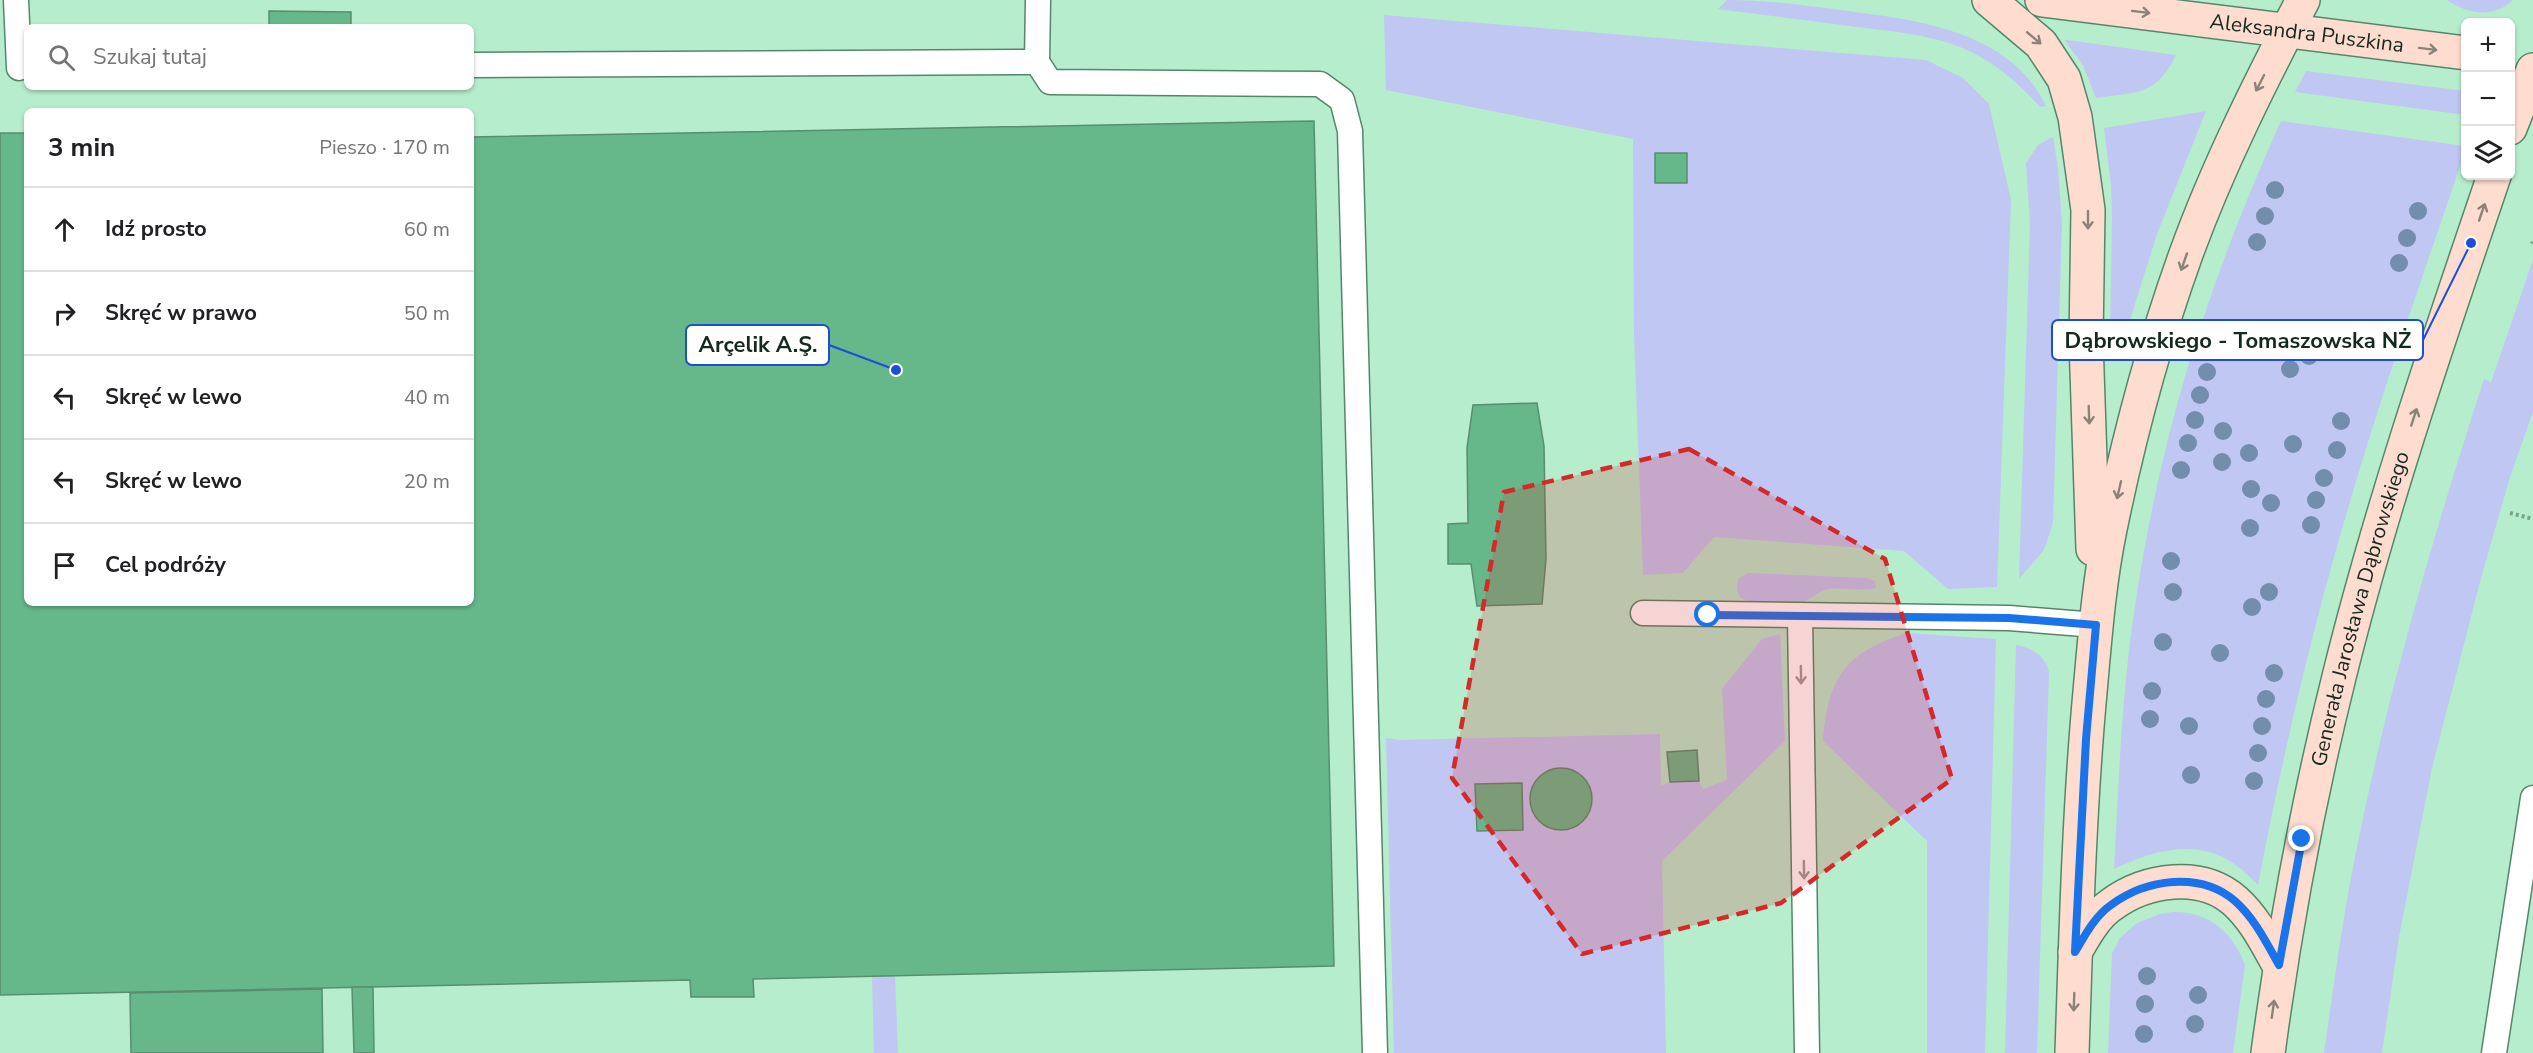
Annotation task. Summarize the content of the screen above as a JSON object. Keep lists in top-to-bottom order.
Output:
{
  "streets": {
    "main road": ["Aleksandra Puszkina", "Generała Jarosława Dąbrowskiego"]
  },
  "one_way": ["Aleksandra Puszkina"],
  "places": ["Dąbrowskiego - Tomaszowska NŻ", "Arçelik A.Ş."],
  "page": {
    "map_buttons": ["+", "−"],
    "search": "Szukaj tutaj",
    "heading": ["3 min", "Pieszo · 170 m"],
    "list": [
      ["Idź prosto", "60 m"],
      ["Skręć w prawo", "50 m"],
      ["Skręć w lewo", "40 m"],
      ["Skręć w lewo", "20 m"],
      "Cel podróży"
    ]
  }
}
